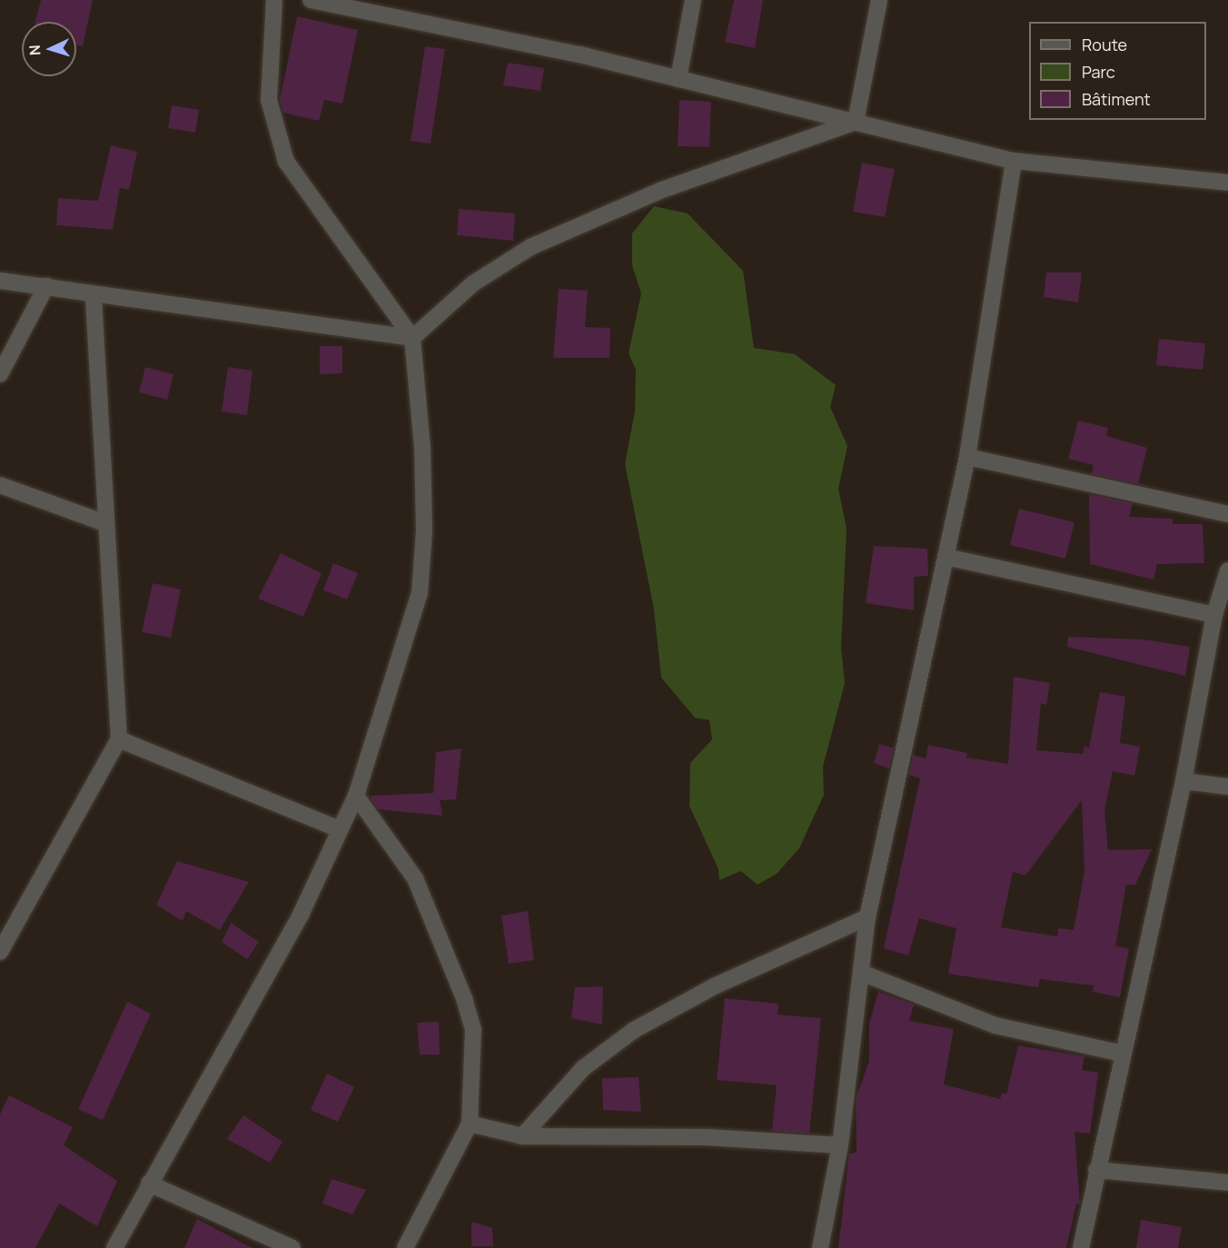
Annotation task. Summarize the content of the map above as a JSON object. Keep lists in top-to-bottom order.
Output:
{
  "legend": ["Route", "Parc", "Bâtiment"],
  "north": "left"
}
